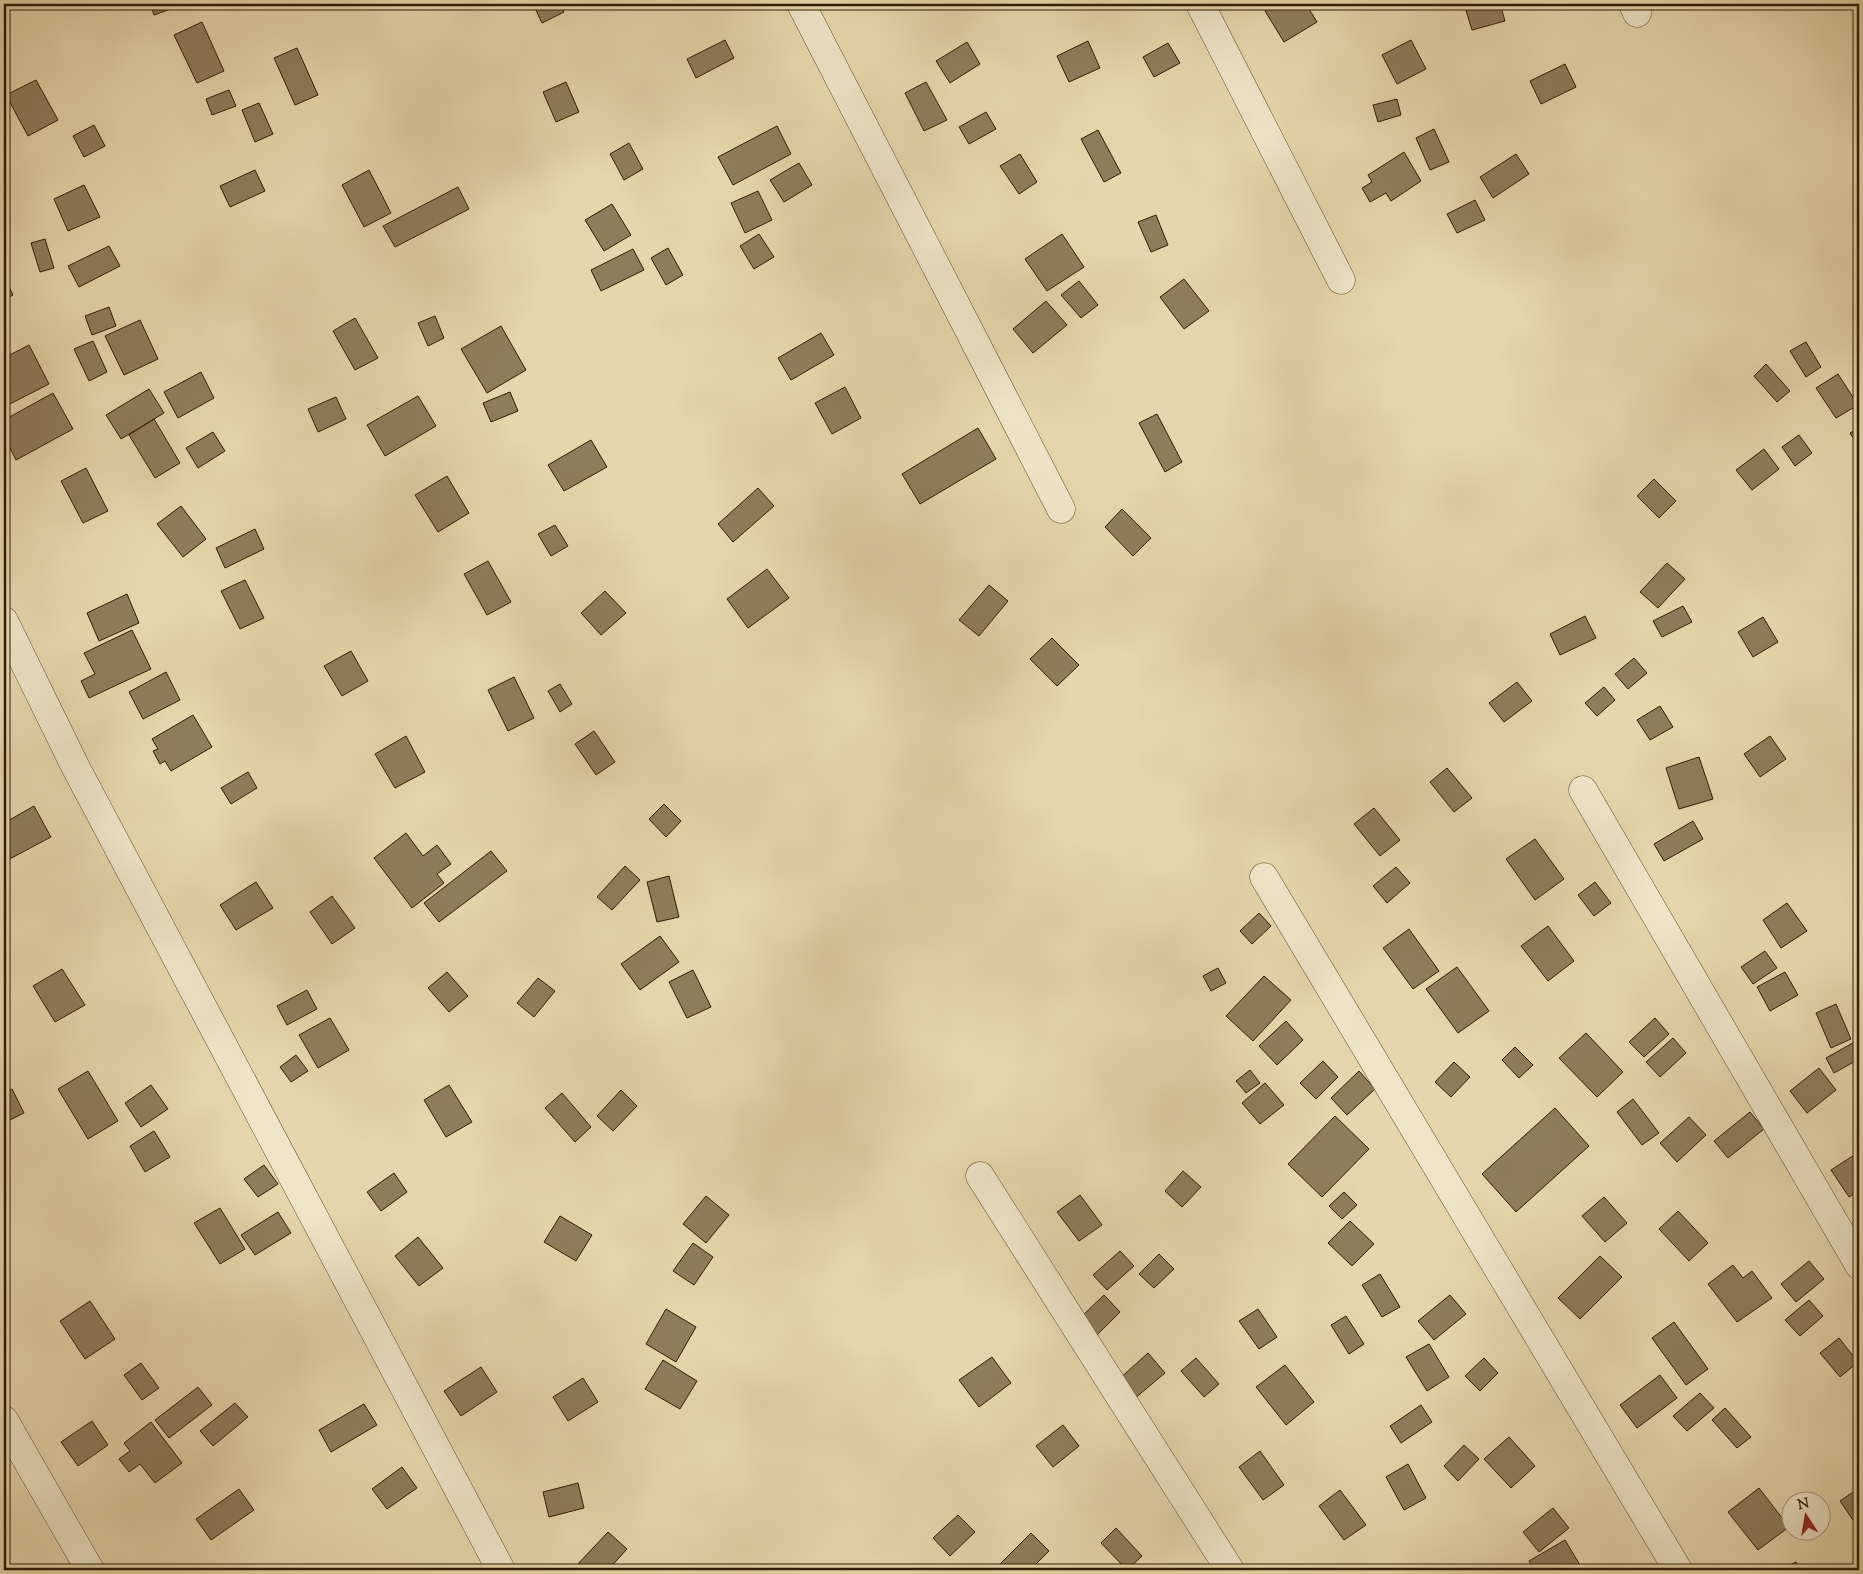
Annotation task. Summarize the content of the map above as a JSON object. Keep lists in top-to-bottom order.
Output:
{
  "north": "top"
}
